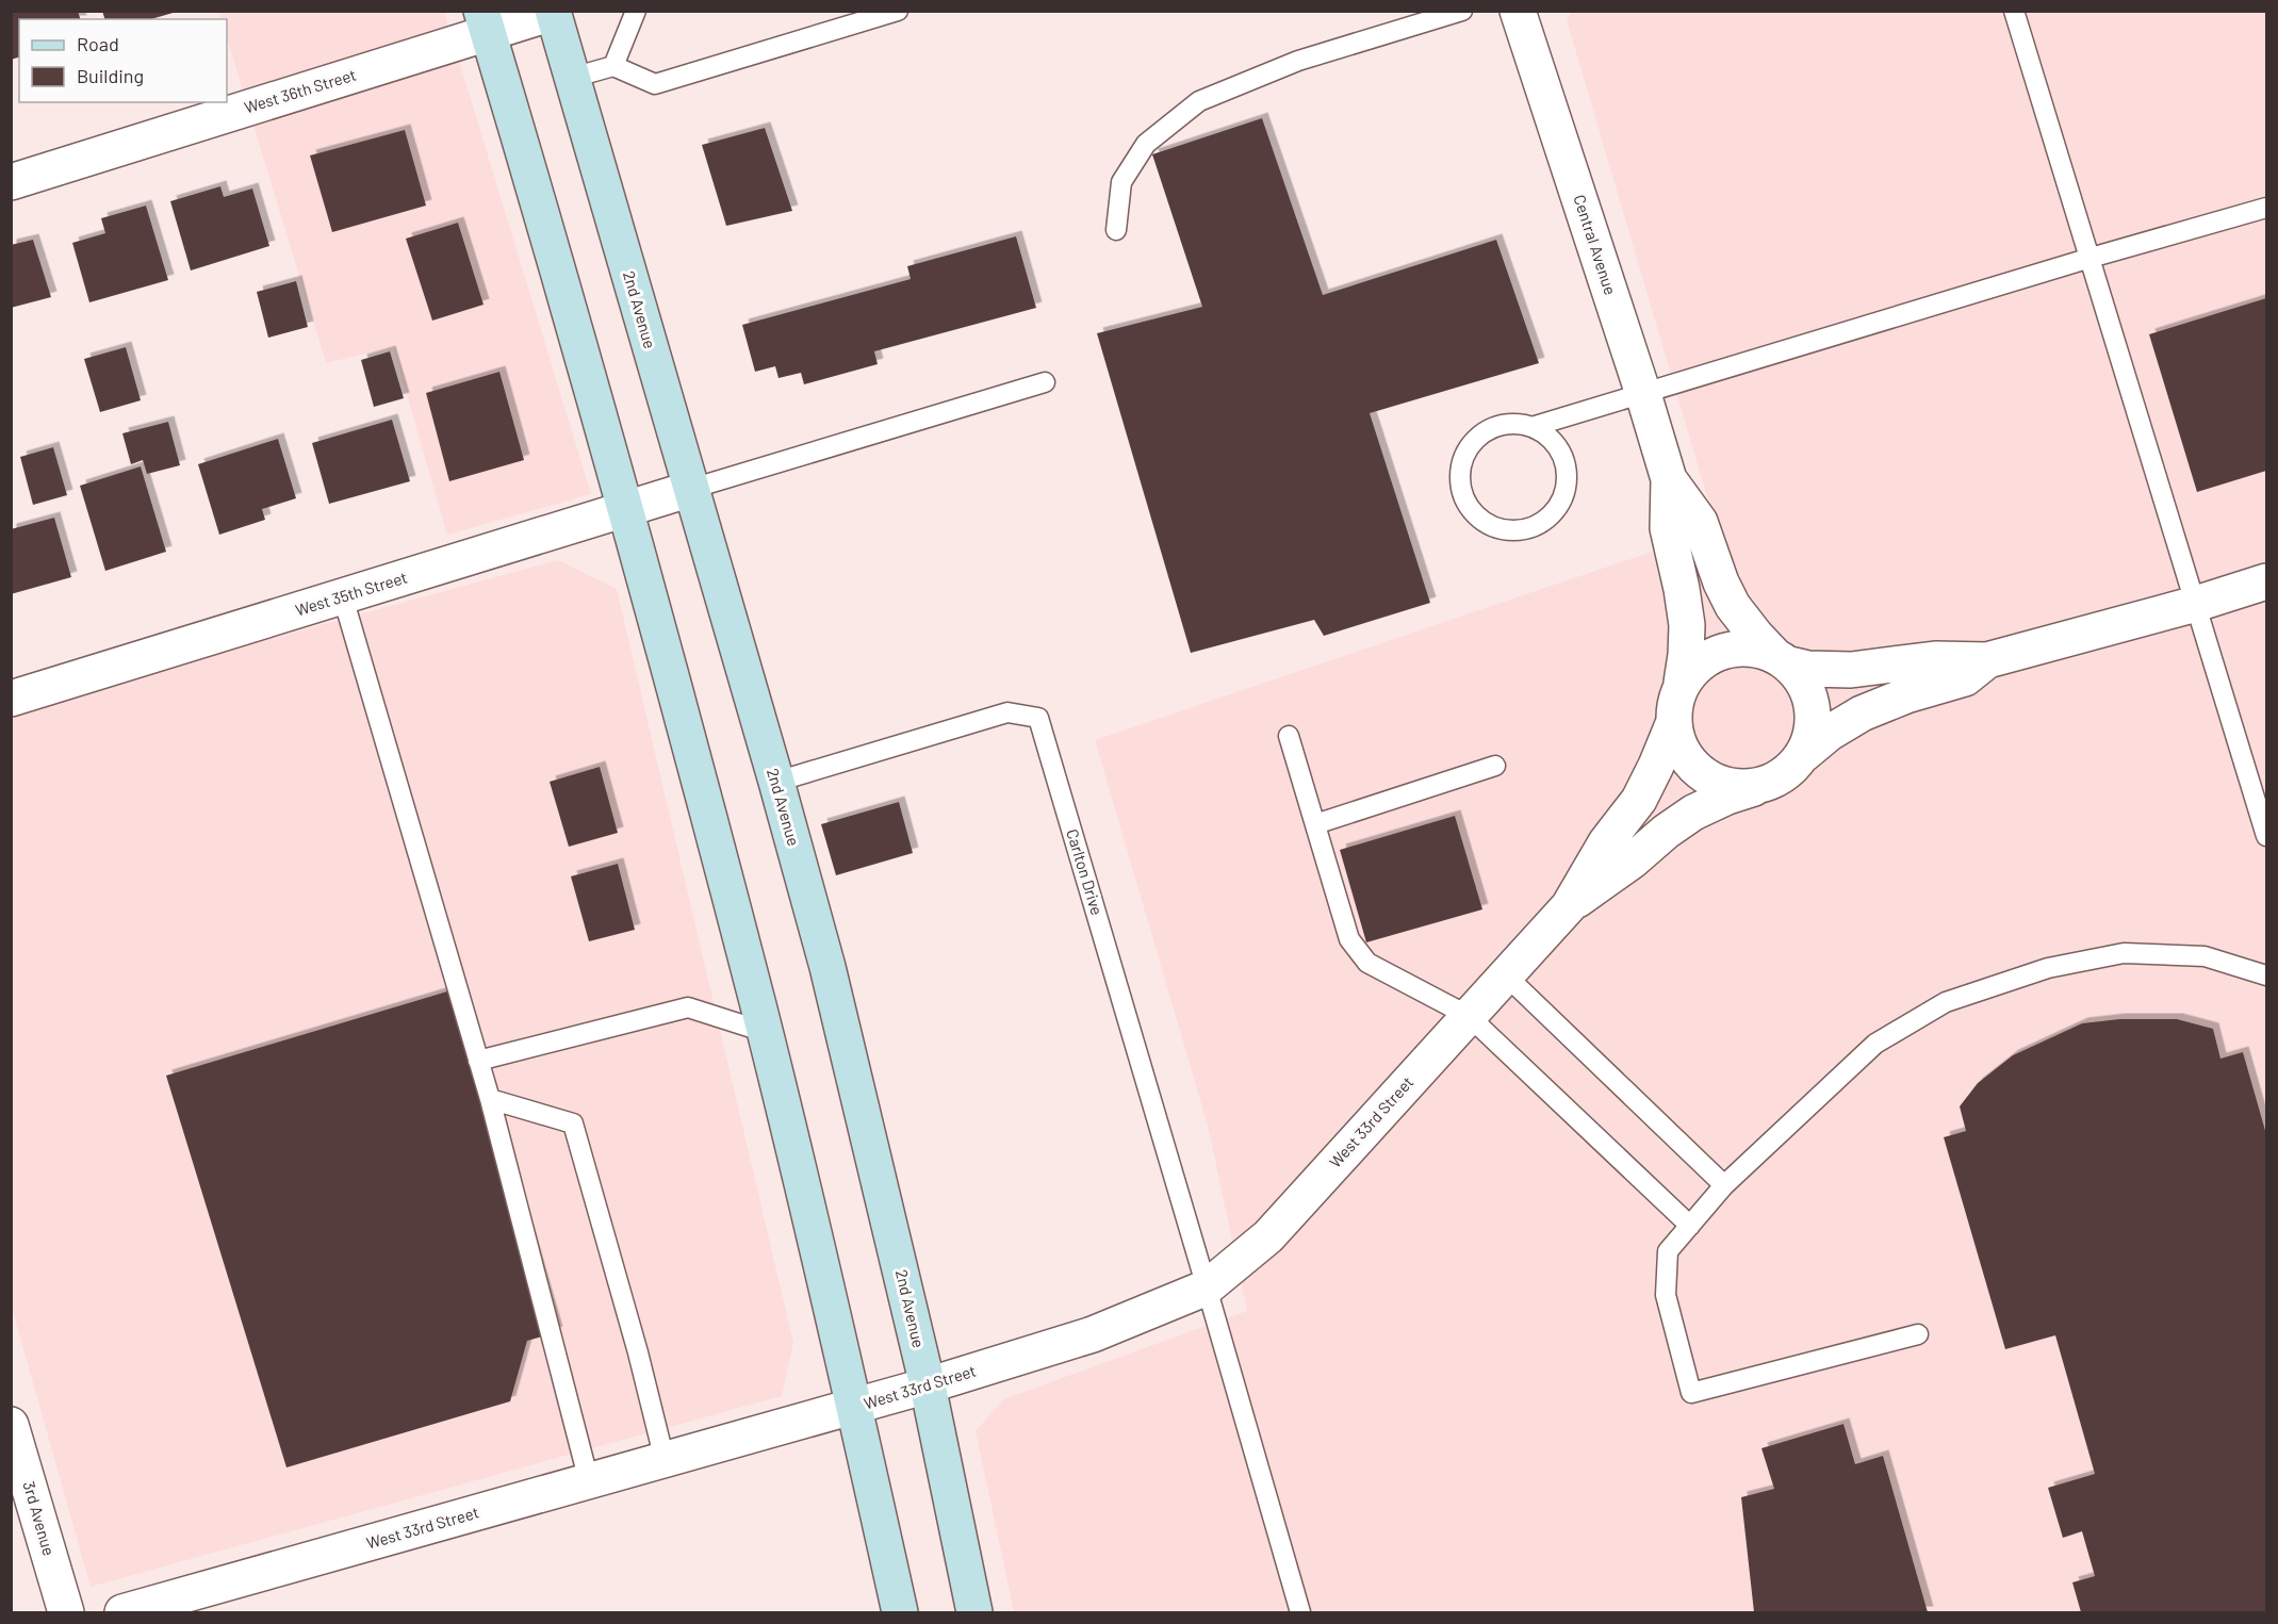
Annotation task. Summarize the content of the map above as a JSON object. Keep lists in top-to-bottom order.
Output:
{
  "streets": {
    "main road": ["2nd Avenue"],
    "street": [
      "West 36th Street",
      "Central Avenue",
      "West 35th Street",
      "West 33rd Street",
      "3rd Avenue"
    ],
    "lane": ["Carlton Drive"]
  },
  "crossings": [
    ["West 36th Street", "2nd Avenue"],
    ["Central Avenue", "West 33rd Street"],
    ["2nd Avenue", "West 35th Street"],
    ["2nd Avenue", "Carlton Drive"],
    ["2nd Avenue", "West 33rd Street"],
    ["Carlton Drive", "West 33rd Street"]
  ],
  "legend": ["Road", "Building"]
}
